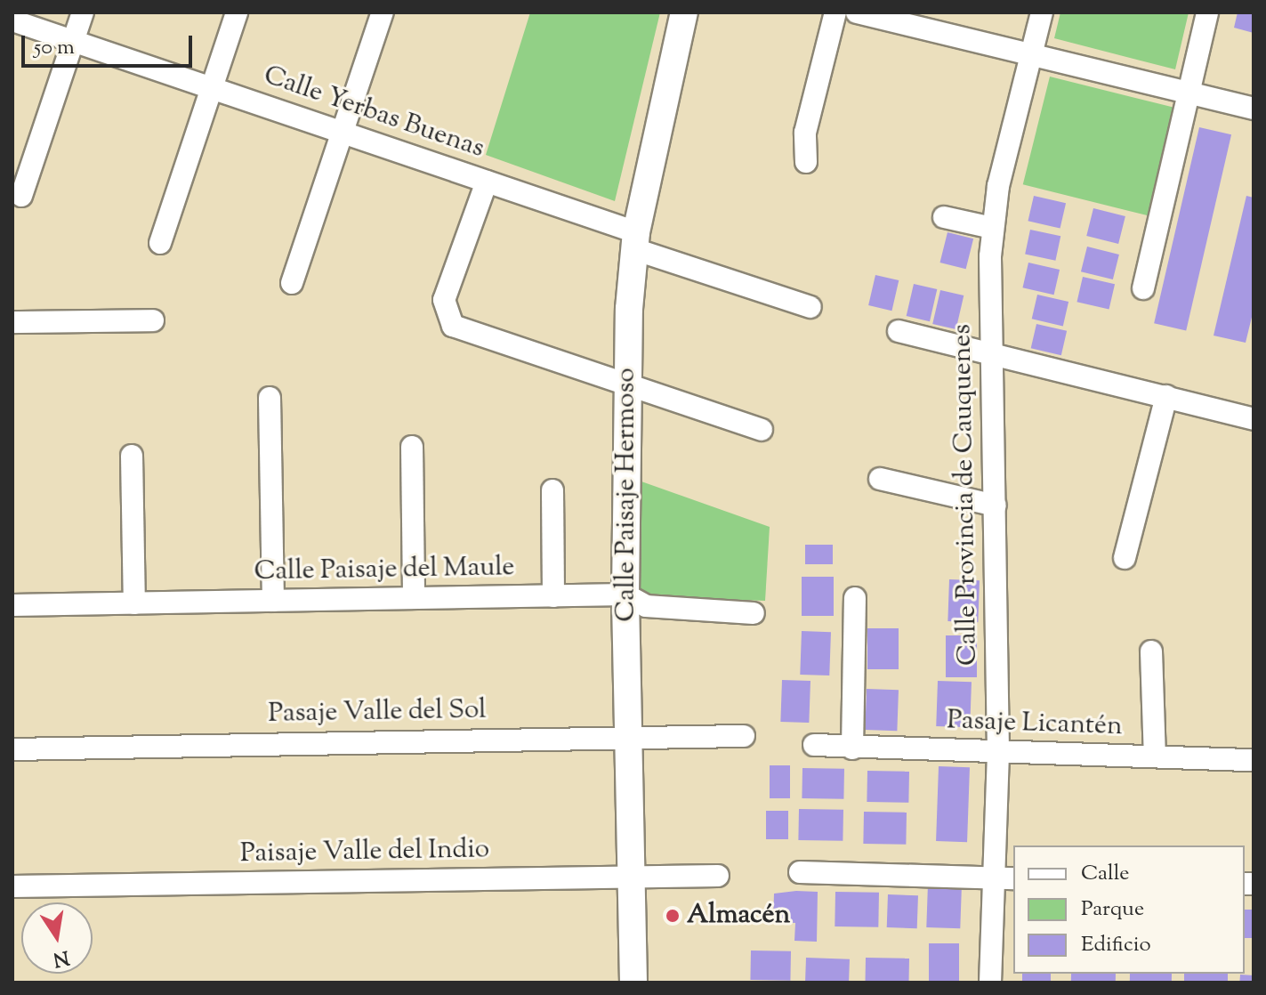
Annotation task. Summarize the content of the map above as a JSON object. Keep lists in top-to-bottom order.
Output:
{
  "streets": {
    "street": [
      "Calle Yerbas Buenas",
      "Calle Paisaje Hermoso",
      "Calle Provincia de Cauquenes",
      "Calle Paisaje del Maule",
      "Pasaje Valle del Sol",
      "Pasaje Licantén",
      "Paisaje Valle del Indio"
    ]
  },
  "crossings": [
    ["Calle Yerbas Buenas", "Calle Paisaje Hermoso"],
    ["Calle Paisaje Hermoso", "Calle Paisaje del Maule"],
    ["Calle Paisaje Hermoso", "Pasaje Valle del Sol"],
    ["Calle Paisaje Hermoso", "Paisaje Valle del Indio"],
    ["Calle Provincia de Cauquenes", "Pasaje Licantén"]
  ],
  "places": ["Almacén"],
  "legend": ["Calle", "Parque", "Edificio"],
  "scale_bar": "50 m",
  "north": "bottom"
}
